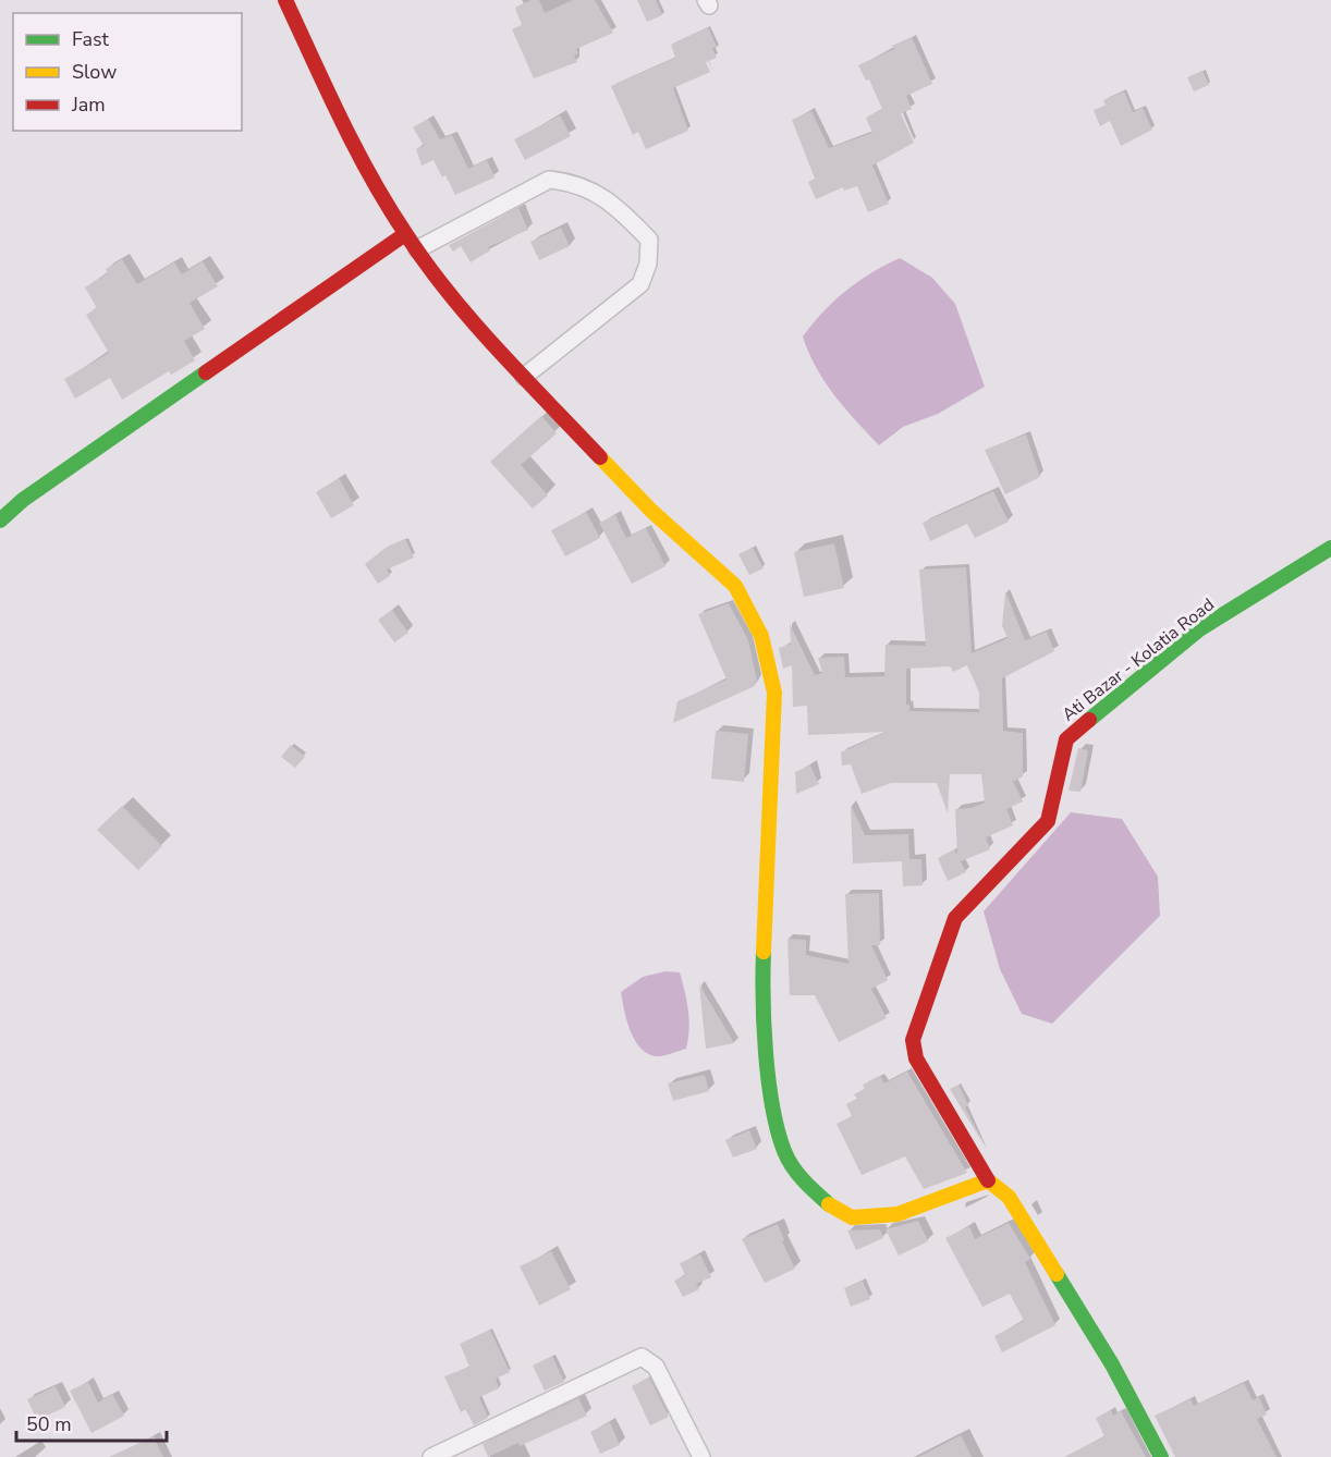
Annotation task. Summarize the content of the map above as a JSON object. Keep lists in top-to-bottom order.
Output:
{
  "streets": {
    "main road": ["Ati Bazar - Kolatia Road"]
  },
  "legend": ["Fast", "Slow", "Jam"],
  "scale_bar": "50 m"
}
